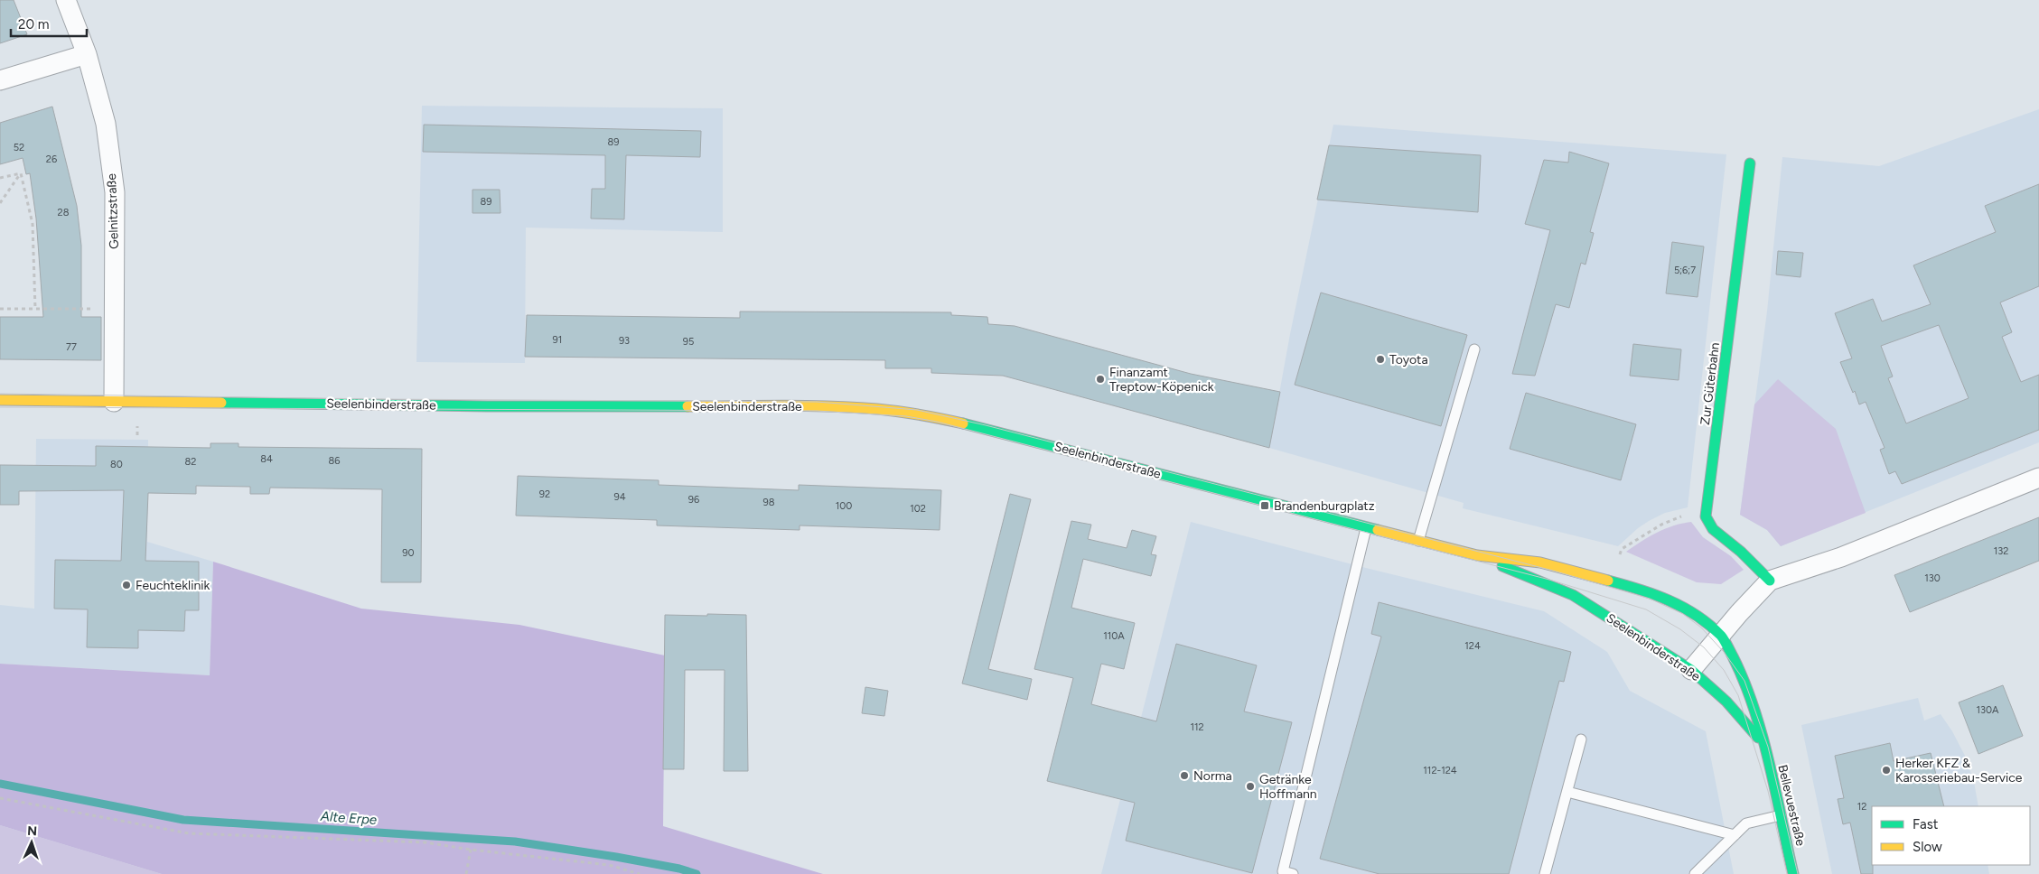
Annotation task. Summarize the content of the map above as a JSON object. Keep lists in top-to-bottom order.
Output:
{
  "streets": {
    "street": [
      "Gelnitzstraße",
      "Zur Güterbahn",
      "Seelenbinderstraße",
      "Bellevuestraße"
    ]
  },
  "crossings": [
    ["Gelnitzstraße", "Seelenbinderstraße"],
    ["Seelenbinderstraße", "Bellevuestraße"]
  ],
  "water": ["Alte Erpe"],
  "places": {
    "other": [
      "Toyota",
      "Finanzamt Treptow-Köpenick",
      "Feuchteklinik",
      "Herker KFZ & Karosseriebau-Service",
      "Norma",
      "Getränke Hoffmann"
    ],
    "transit": ["Brandenburgplatz"]
  },
  "house_numbers": [
    "89",
    "52",
    "26",
    "89",
    "28",
    "5;6;7",
    "91",
    "93",
    "95",
    "77",
    "84",
    "86",
    "82",
    "80",
    "92",
    "94",
    "96",
    "98",
    "100",
    "102",
    "132",
    "90",
    "130",
    "110A",
    "124",
    "130A",
    "112",
    "112-124",
    "12"
  ],
  "legend": ["Fast", "Slow"],
  "scale_bar": "20 m",
  "north": "top"
}
